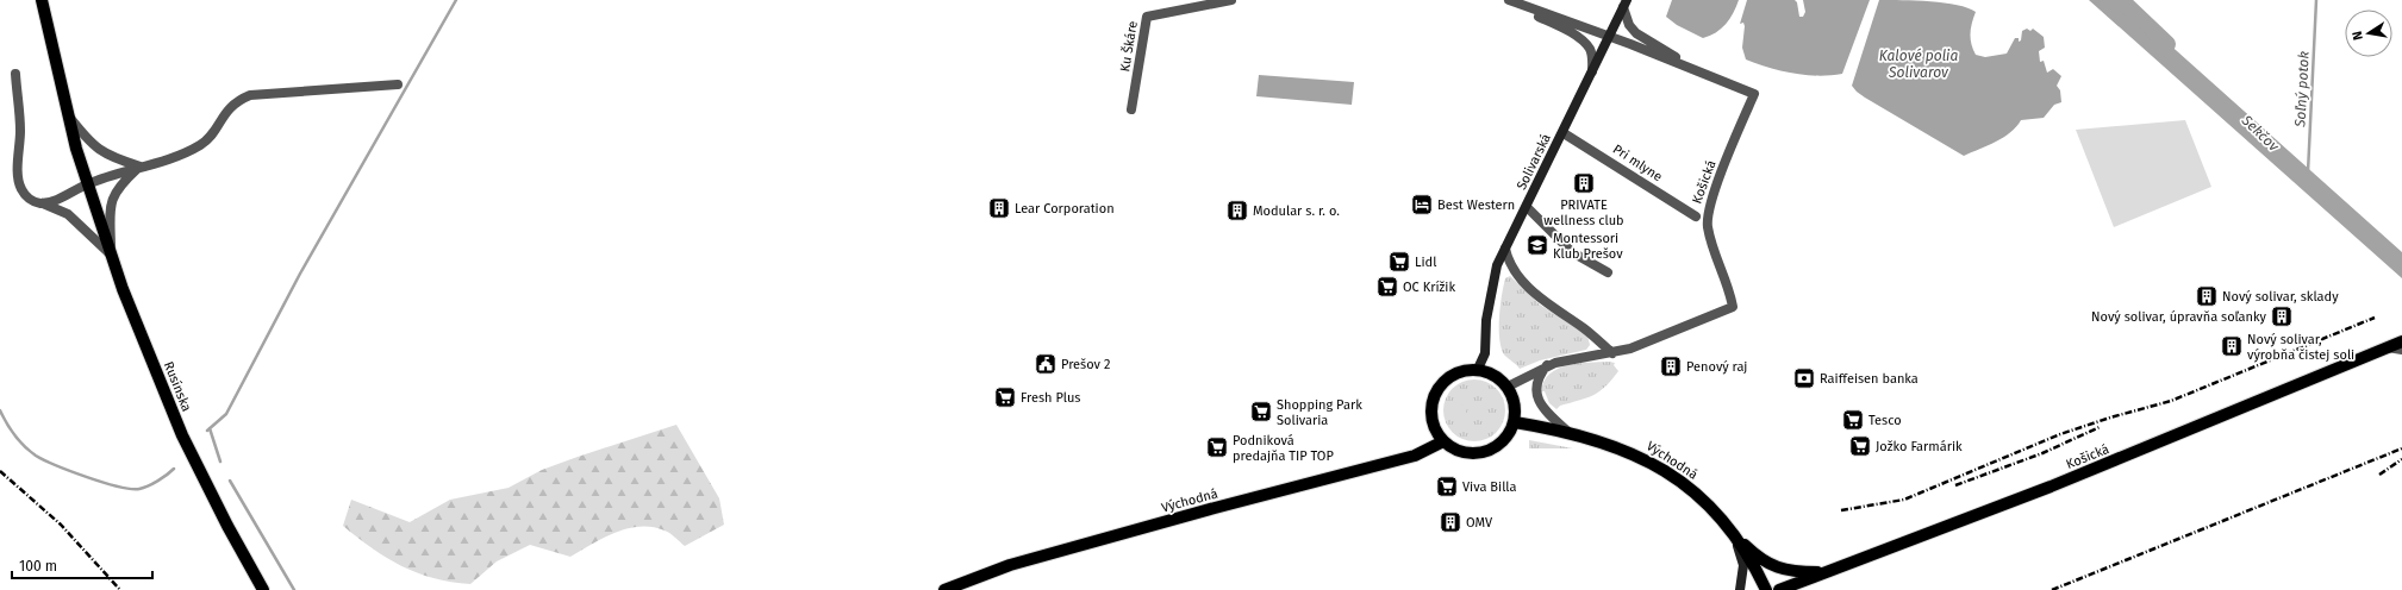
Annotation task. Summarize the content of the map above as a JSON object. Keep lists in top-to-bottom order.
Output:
{
  "streets": {
    "main road": ["Košická", "Rusínska", "Východná"],
    "street": ["Ku Škáre", "Solivarská", "Pri mlyne"]
  },
  "crossings": [
    ["Solivarská", "Pri mlyne"],
    ["Solivarská", "Košická"],
    ["Solivarská", "Východná"]
  ],
  "water": ["Kalové polia Solivarov", "Soľný potok", "Sekčov"],
  "places": {
    "building": [
      "PRIVATE wellness club",
      "Lear Corporation",
      "Modular s. r. o.",
      "Nový solivar, sklady",
      "Nový solivar, úpravňa soľanky",
      "Nový solivar, výrobňa čistej soli",
      "Penový raj",
      "OMV"
    ],
    "hotel": ["Best Western"],
    "school or university": ["Montessori Klub Prešov"],
    "supermarket": [
      "Lidl",
      "OC Krížik",
      "Fresh Plus",
      "Shopping Park Solivaria",
      "Tesco",
      "Jožko Farmárik",
      "Podniková predajňa TIP TOP",
      "Viva Billa"
    ],
    "public building": ["Prešov 2"],
    "bank": ["Raiffeisen banka"]
  },
  "scale_bar": "100 m",
  "north": "left"
}
